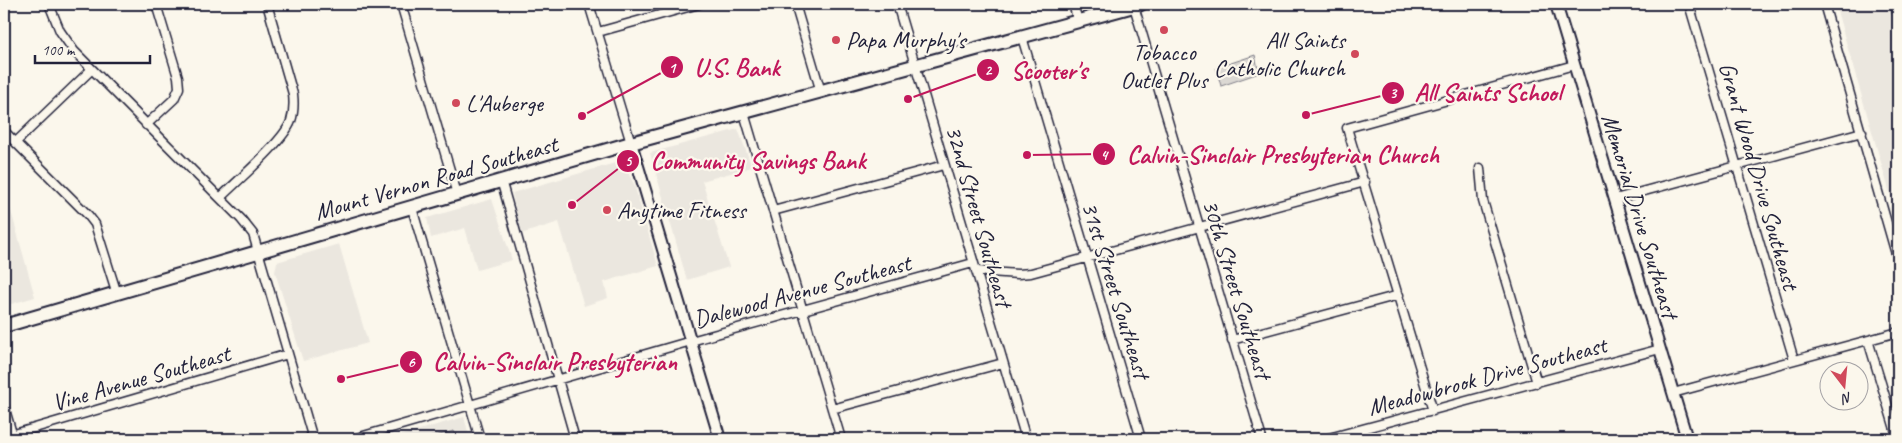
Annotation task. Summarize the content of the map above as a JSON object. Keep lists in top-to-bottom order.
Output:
{
  "streets": {
    "main road": ["Mount Vernon Road Southeast"],
    "street": [
      "Grant Wood Drive Southeast",
      "32nd Street Southeast",
      "Memorial Drive Southeast",
      "30th Street Southeast",
      "31st Street Southeast",
      "Dalewood Avenue Southeast",
      "Meadowbrook Drive Southeast",
      "Vine Avenue Southeast"
    ]
  },
  "crossings": [
    ["Mount Vernon Road Southeast", "32nd Street Southeast"],
    ["Mount Vernon Road Southeast", "30th Street Southeast"],
    ["Mount Vernon Road Southeast", "31st Street Southeast"],
    ["32nd Street Southeast", "Dalewood Avenue Southeast"],
    ["Memorial Drive Southeast", "Meadowbrook Drive Southeast"],
    ["30th Street Southeast", "Dalewood Avenue Southeast"],
    ["31st Street Southeast", "Dalewood Avenue Southeast"]
  ],
  "places": [
    "Tobacco Outlet Plus",
    "Papa Murphy's",
    "All Saints Catholic Church",
    "Scooter's",
    "L'Auberge",
    "All Saints School",
    "U.S. Bank",
    "Calvin-Sinclair Presbyterian Church",
    "Community Savings Bank",
    "Anytime Fitness",
    "Calvin-Sinclair Presbyterian"
  ],
  "scale_bar": "100 m",
  "north": "bottom"
}
